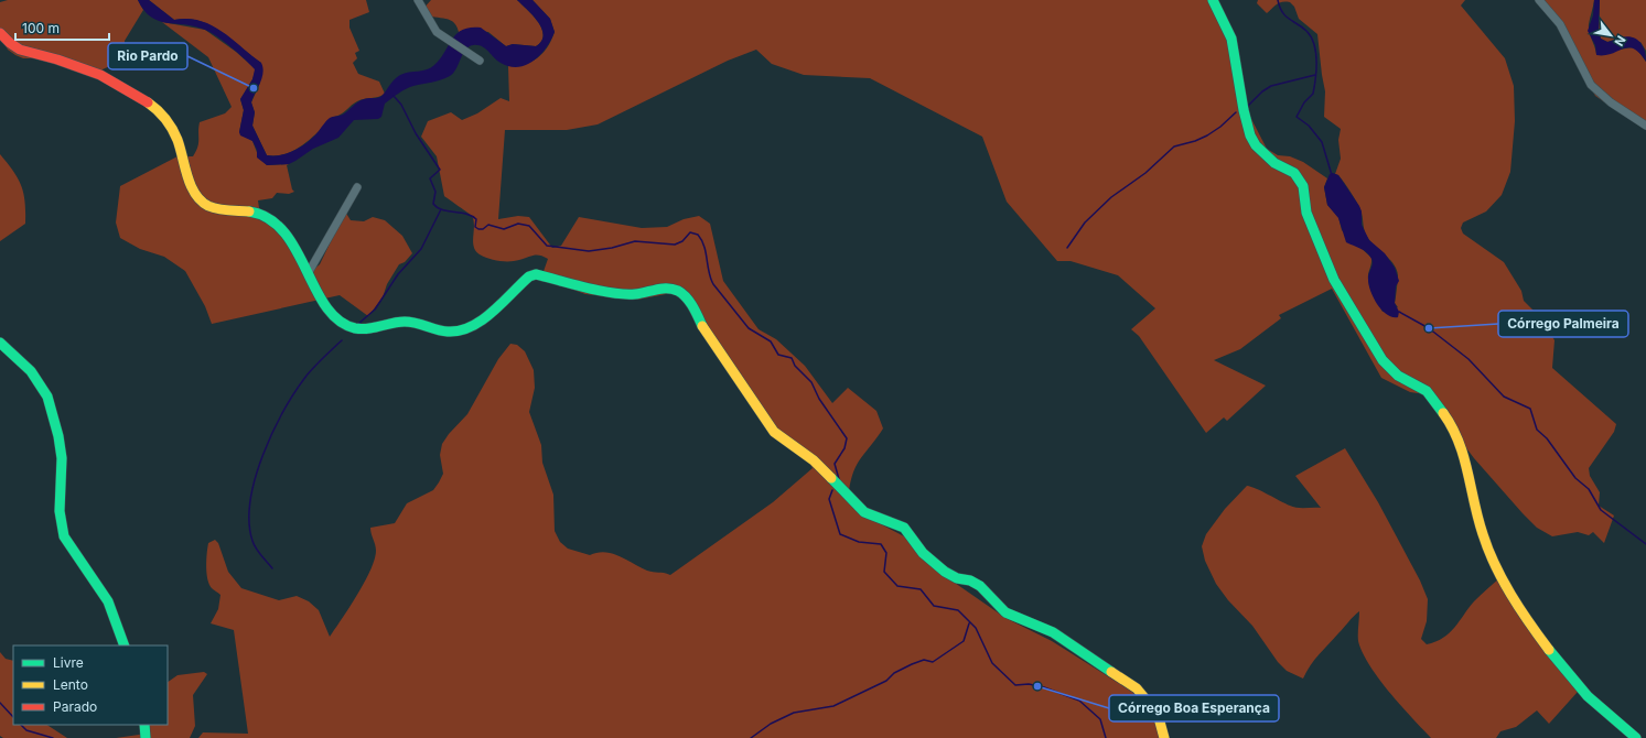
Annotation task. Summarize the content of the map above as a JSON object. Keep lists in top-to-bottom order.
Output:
{
  "places": ["Rio Pardo", "Córrego Palmeira", "Córrego Boa Esperança"],
  "legend": ["Livre", "Lento", "Parado"],
  "scale_bar": "100 m",
  "north": "bottom right"
}
